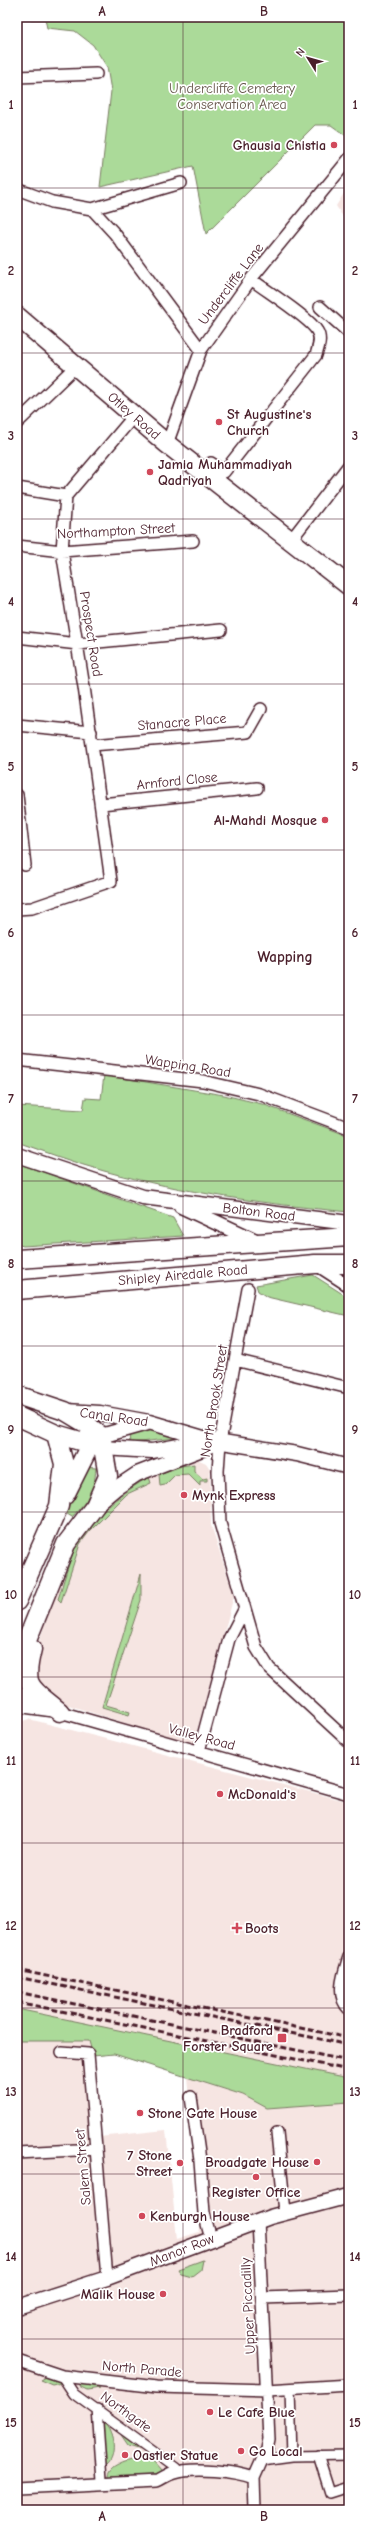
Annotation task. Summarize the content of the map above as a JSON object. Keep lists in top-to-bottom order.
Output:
{
  "streets": {
    "main road": ["Otley Road", "Shipley Airedale Road", "Canal Road"],
    "street": [
      "Undercliffe Lane",
      "Northampton Street",
      "Prospect Road",
      "Stanacre Place",
      "Arnford Close",
      "Wapping Road",
      "Bolton Road",
      "North Brook Street",
      "Valley Road",
      "Salem Street",
      "Manor Row",
      "Upper Piccadilly",
      "North Parade",
      "Northgate"
    ]
  },
  "crossings": [
    ["Undercliffe Lane", "Otley Road"],
    ["Northampton Street", "Prospect Road"],
    ["Prospect Road", "Stanacre Place"],
    ["Prospect Road", "Arnford Close"],
    ["Bolton Road", "Shipley Airedale Road"],
    ["North Brook Street", "Canal Road"],
    ["Salem Street", "Manor Row"],
    ["Manor Row", "Upper Piccadilly"],
    ["Upper Piccadilly", "North Parade"],
    ["North Parade", "Northgate"]
  ],
  "districts": ["Wapping"],
  "parks": ["Undercliffe Cemetery Conservation Area"],
  "places": {
    "other": [
      "Ghausia Chistia",
      "St Augustine's Church",
      "Jamia Muhammadiyah Qadriyah",
      "Al‐Mahdi Mosque",
      "Mynk Express",
      "McDonald's",
      "Stone Gate House",
      "Broadgate House",
      "7 Stone Street",
      "Register Office",
      "Kenburgh House",
      "Malik House",
      "Le Cafe Blue",
      "Go Local",
      "Oastler Statue"
    ],
    "health": ["Boots"],
    "transit": ["Bradford Forster Square"]
  },
  "north": "top left",
  "grid": {
    "columns": ["A", "B"],
    "rows": [
      "1",
      "2",
      "3",
      "4",
      "5",
      "6",
      "7",
      "8",
      "9",
      "10",
      "11",
      "12",
      "13",
      "14",
      "15"
    ]
  }
}
